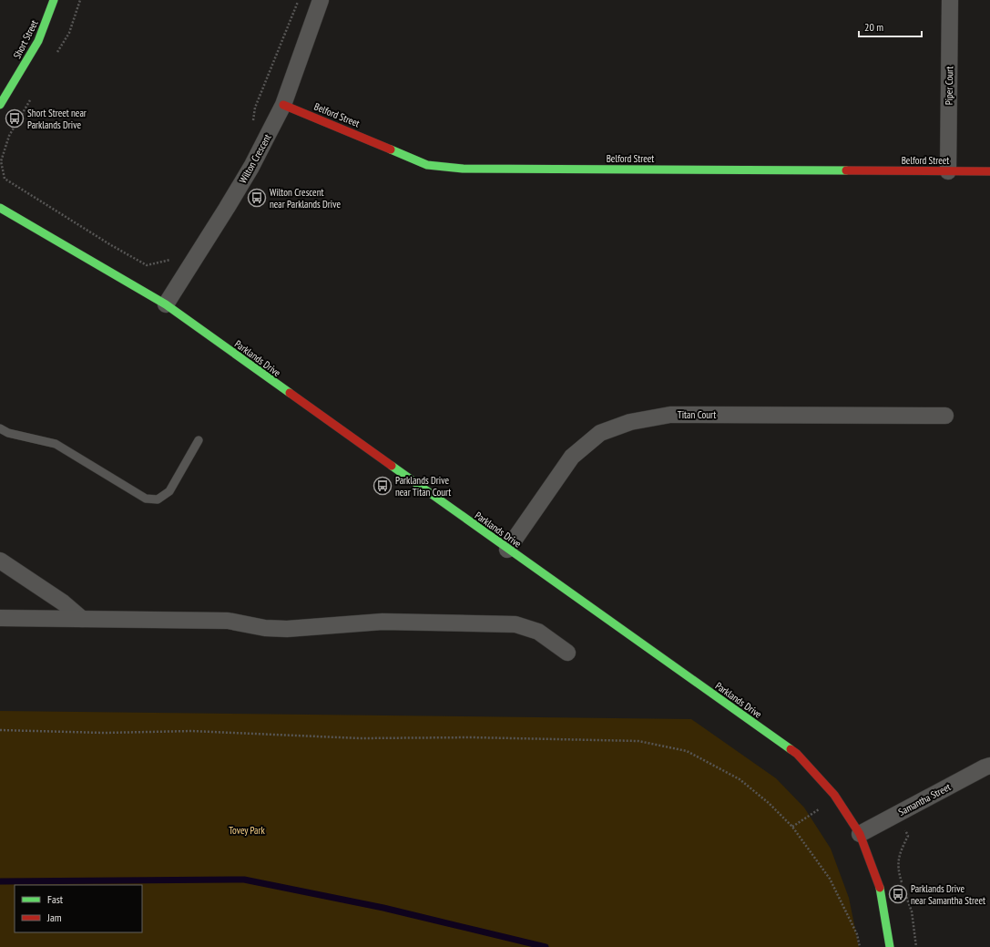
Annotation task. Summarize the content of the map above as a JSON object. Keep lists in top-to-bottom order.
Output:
{
  "streets": {
    "street": [
      "Short Street",
      "Piper Court",
      "Belford Street",
      "Wilton Crescent",
      "Parklands Drive",
      "Titan Court",
      "Samantha Street"
    ]
  },
  "crossings": [
    ["Piper Court", "Belford Street"],
    ["Belford Street", "Wilton Crescent"],
    ["Wilton Crescent", "Parklands Drive"],
    ["Parklands Drive", "Titan Court"],
    ["Parklands Drive", "Samantha Street"]
  ],
  "parks": ["Tovey Park"],
  "places": {
    "bus stop": [
      "Short Street near Parklands Drive",
      "Wilton Crescent near Parklands Drive",
      "Parklands Drive near Titan Court",
      "Parklands Drive near Samantha Street"
    ]
  },
  "legend": ["Fast", "Jam"],
  "scale_bar": "20 m"
}
